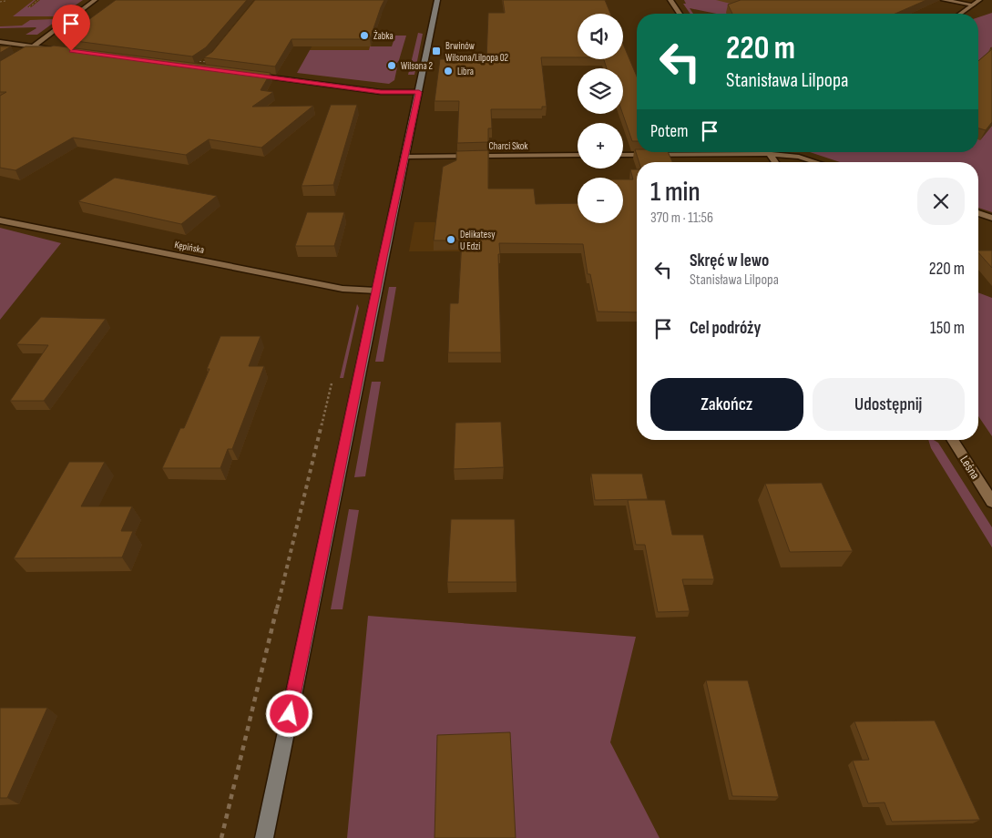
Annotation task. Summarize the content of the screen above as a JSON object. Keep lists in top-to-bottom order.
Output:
{
  "streets": {
    "street": ["Charci Skok", "Kępińska", "Leśna"]
  },
  "places": {
    "other": [
      "Żabka",
      "Wilsona 2",
      "Libra",
      "Delikatesy U Edzi"
    ],
    "transit": ["Brwinów Wilsona/Lilpopa 02"]
  },
  "page": {
    "map_buttons": ["+", "−"],
    "turn": ["220 m", "Stanisława Lilpopa"],
    "then": "Potem",
    "heading": ["1 min", "370 m · 11:56"],
    "list": [
      {
        "name": "Skręć w lewo",
        "note": "Stanisława Lilpopa",
        "value": "220 m"
      },
      {
        "name": "Cel podróży",
        "value": "150 m"
      }
    ],
    "buttons": ["Zakończ", "Udostępnij"]
  }
}
